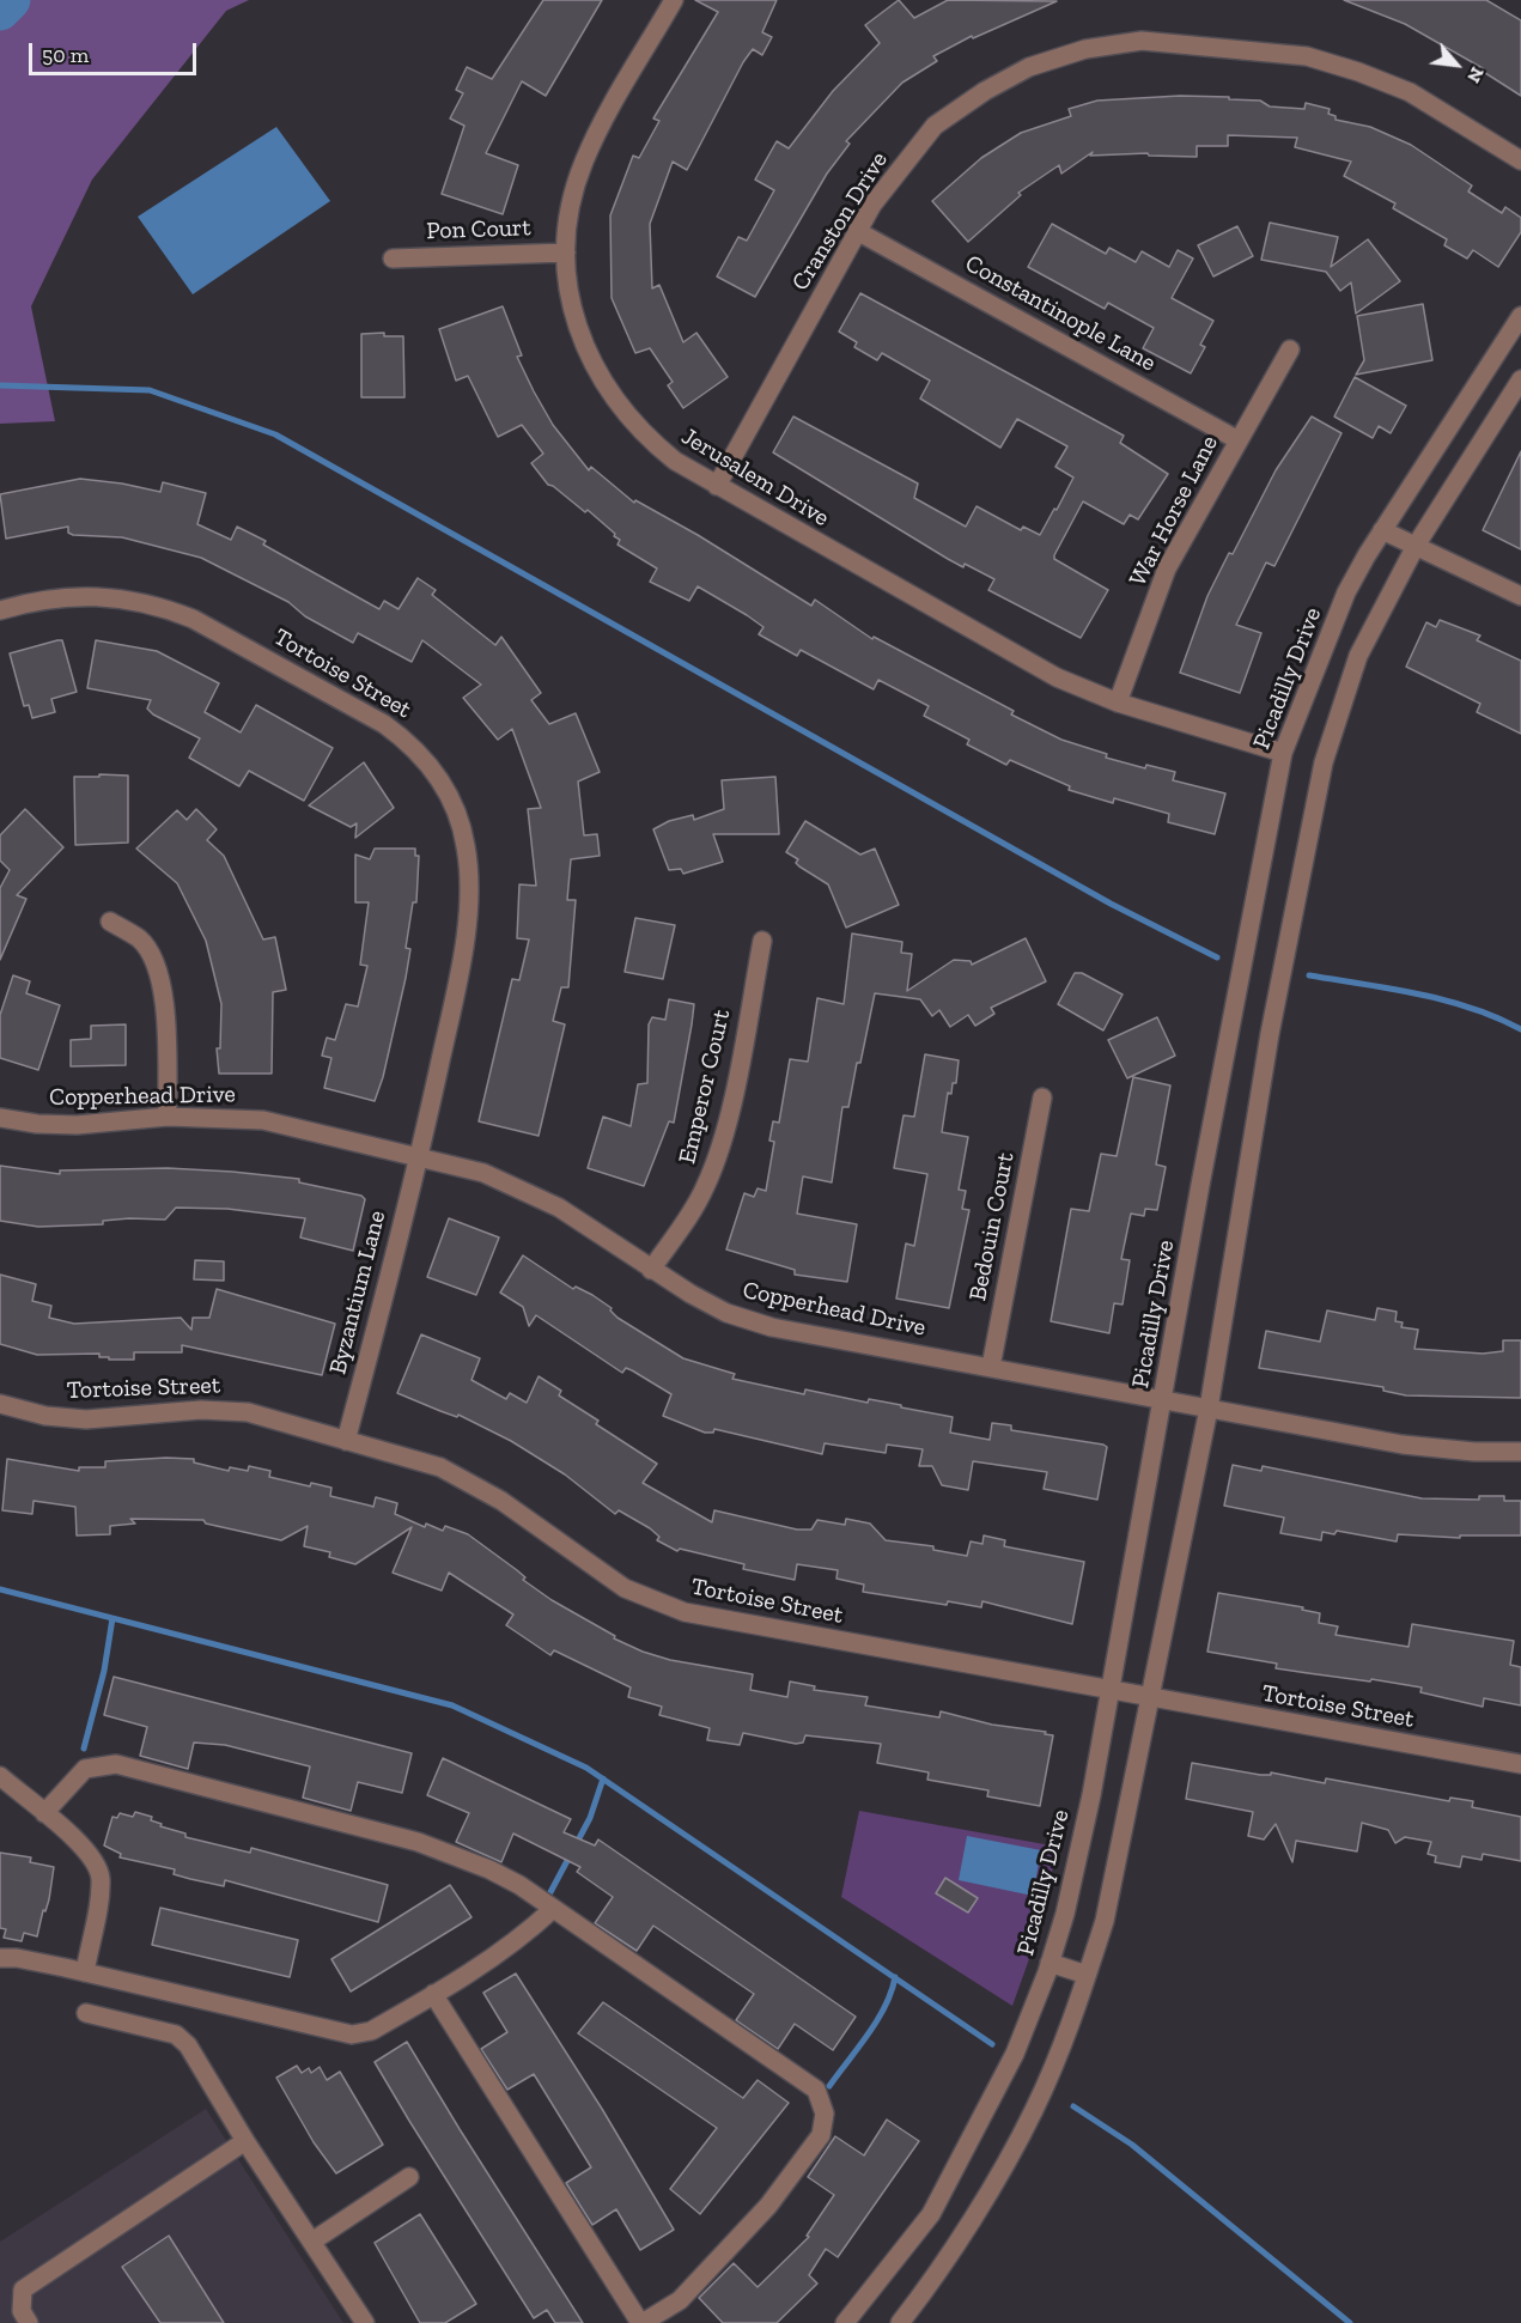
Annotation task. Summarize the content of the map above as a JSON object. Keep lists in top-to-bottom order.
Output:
{
  "streets": {
    "street": [
      "Cranston Drive",
      "Pon Court",
      "Constantinople Lane",
      "Jerusalem Drive",
      "War Horse Lane",
      "Tortoise Street",
      "Picadilly Drive",
      "Emperor Court",
      "Copperhead Drive",
      "Bedouin Court",
      "Byzantium Lane"
    ]
  },
  "crossings": [
    ["Cranston Drive", "Constantinople Lane"],
    ["Cranston Drive", "Jerusalem Drive"],
    ["Pon Court", "Jerusalem Drive"],
    ["Constantinople Lane", "War Horse Lane"],
    ["Jerusalem Drive", "War Horse Lane"],
    ["Jerusalem Drive", "Picadilly Drive"],
    ["Tortoise Street", "Picadilly Drive"],
    ["Tortoise Street", "Copperhead Drive"],
    ["Tortoise Street", "Byzantium Lane"],
    ["Picadilly Drive", "Copperhead Drive"],
    ["Emperor Court", "Copperhead Drive"],
    ["Copperhead Drive", "Bedouin Court"],
    ["Copperhead Drive", "Byzantium Lane"]
  ],
  "scale_bar": "50 m",
  "north": "bottom right"
}
